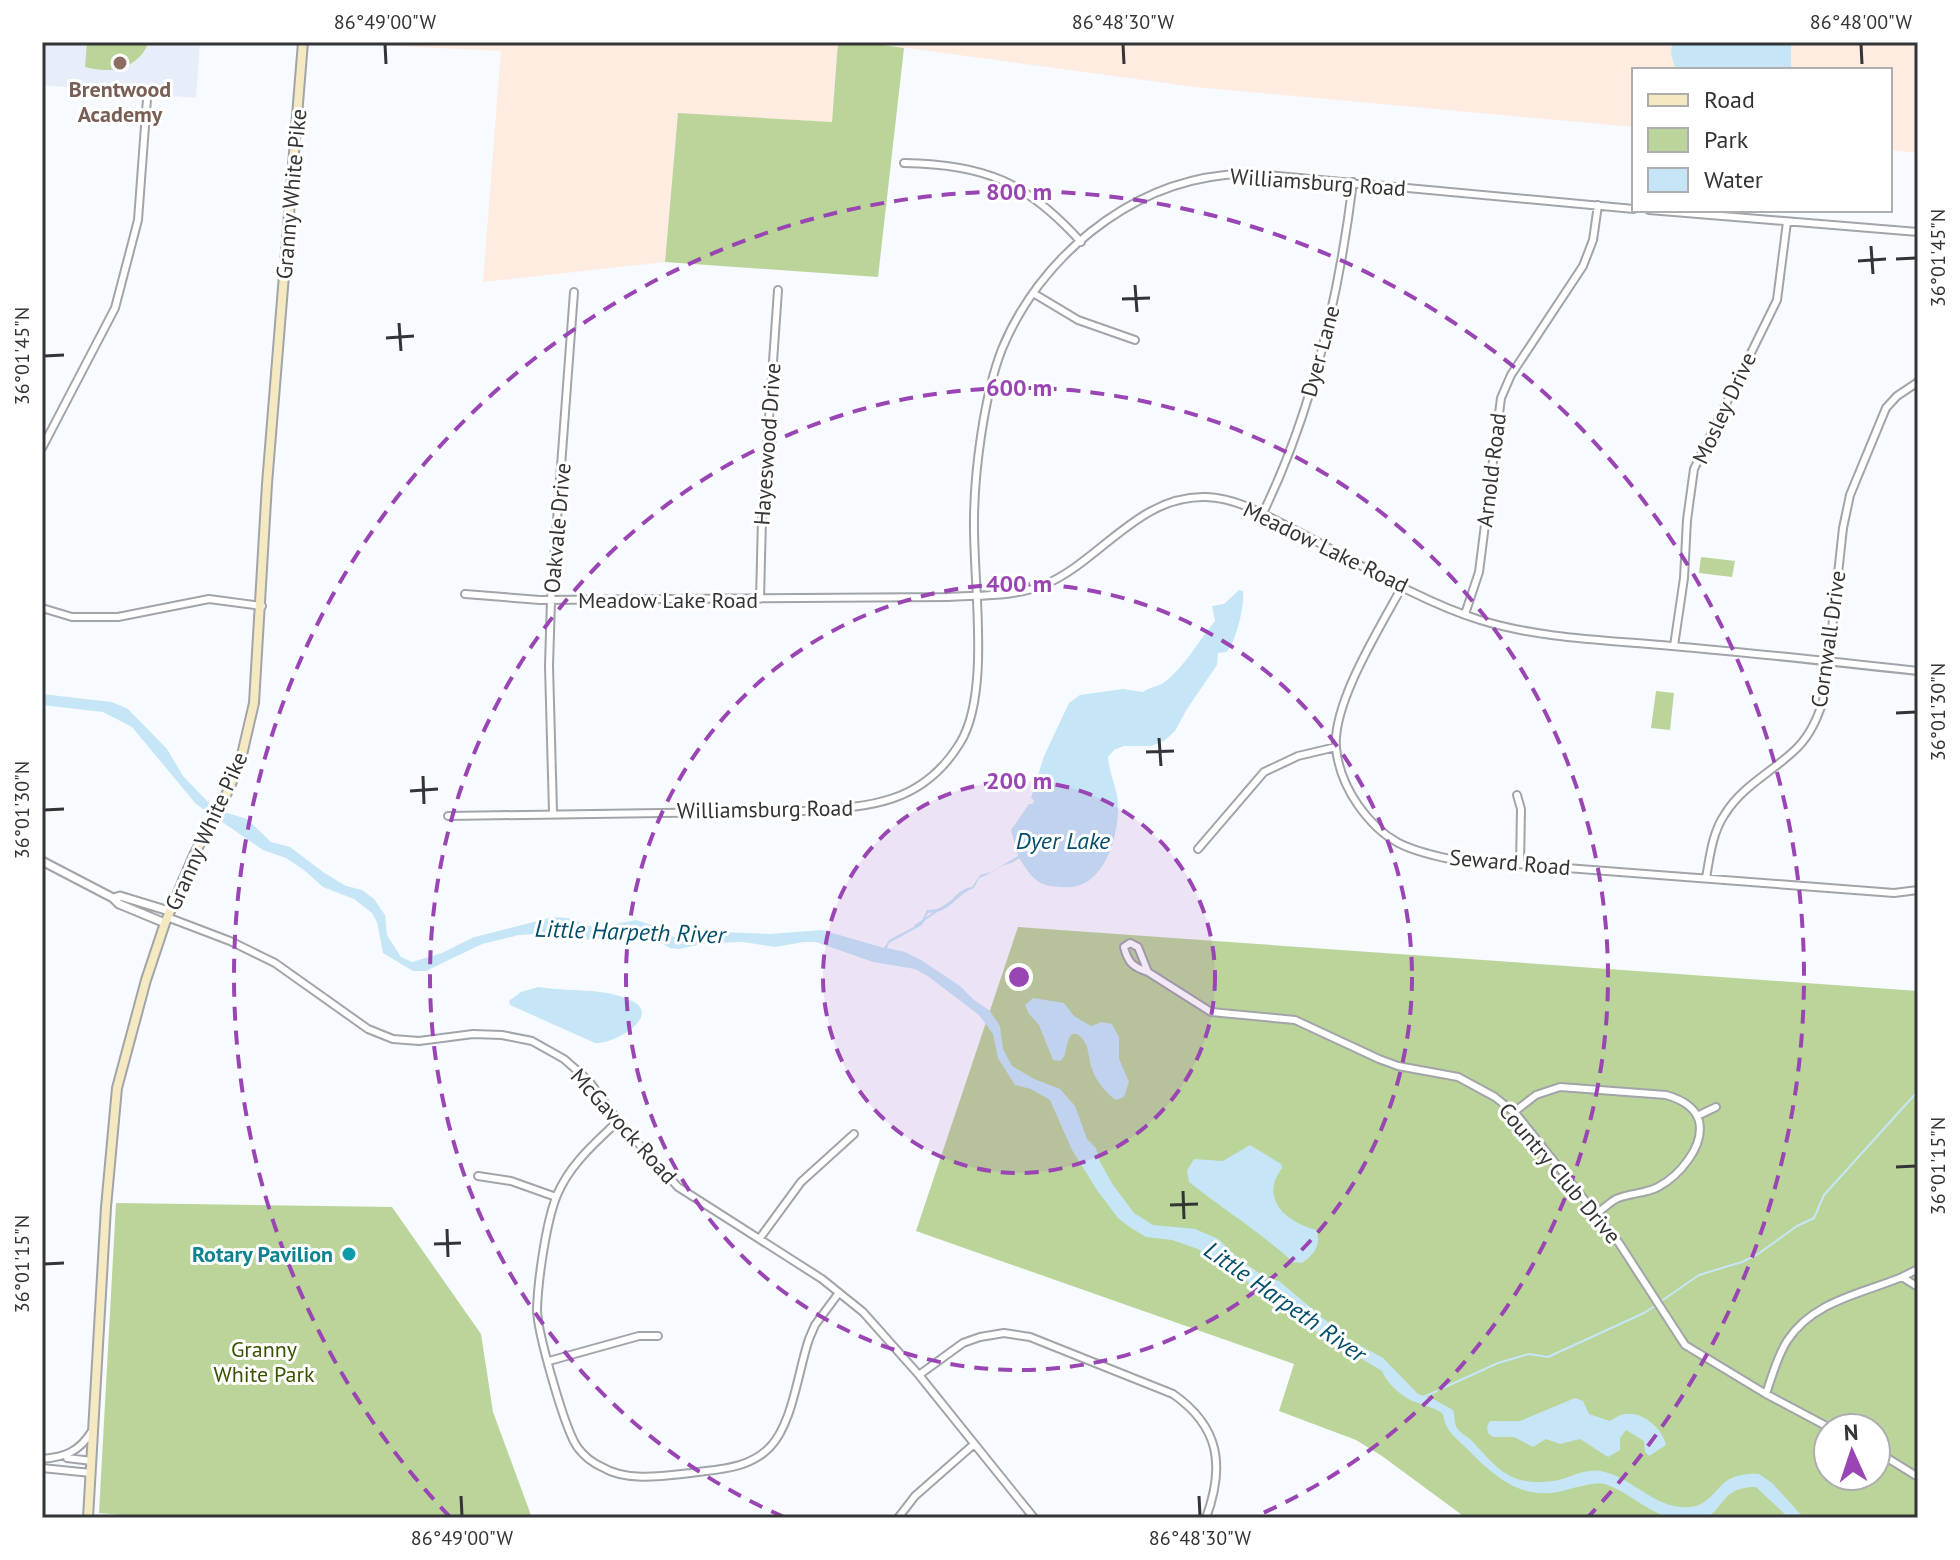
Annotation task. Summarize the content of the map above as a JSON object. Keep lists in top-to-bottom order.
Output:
{
  "streets": {
    "main road": ["Granny White Pike"],
    "street": [
      "Williamsburg Road",
      "Dyer Lane",
      "Mosley Drive",
      "Hayeswood Drive",
      "Arnold Road",
      "Oakvale Drive",
      "Meadow Lake Road",
      "Cornwall Drive",
      "Seward Road",
      "McGavock Road",
      "Country Club Drive"
    ]
  },
  "crossings": [
    ["Williamsburg Road", "Dyer Lane"],
    ["Williamsburg Road", "Arnold Road"],
    ["Williamsburg Road", "Oakvale Drive"],
    ["Williamsburg Road", "Meadow Lake Road"],
    ["Granny White Pike", "McGavock Road"],
    ["Dyer Lane", "Meadow Lake Road"],
    ["Mosley Drive", "Meadow Lake Road"],
    ["Hayeswood Drive", "Meadow Lake Road"],
    ["Arnold Road", "Meadow Lake Road"],
    ["Oakvale Drive", "Meadow Lake Road"],
    ["Meadow Lake Road", "Cornwall Drive"],
    ["Meadow Lake Road", "Seward Road"],
    ["Cornwall Drive", "Seward Road"]
  ],
  "water": ["Dyer Lake", "Little Harpeth River"],
  "parks": ["Granny White Park"],
  "places": ["Brentwood Academy", "Rotary Pavilion"],
  "legend": ["Road", "Park", "Water"],
  "north": "top",
  "coordinates": [
    "86°49'00\"W",
    "86°48'30\"W",
    "86°48'00\"W",
    "36°01'45\"N",
    "36°01'30\"N",
    "36°01'15\"N"
  ],
  "rings": [
    "800 m",
    "600 m",
    "400 m",
    "200 m"
  ]
}
